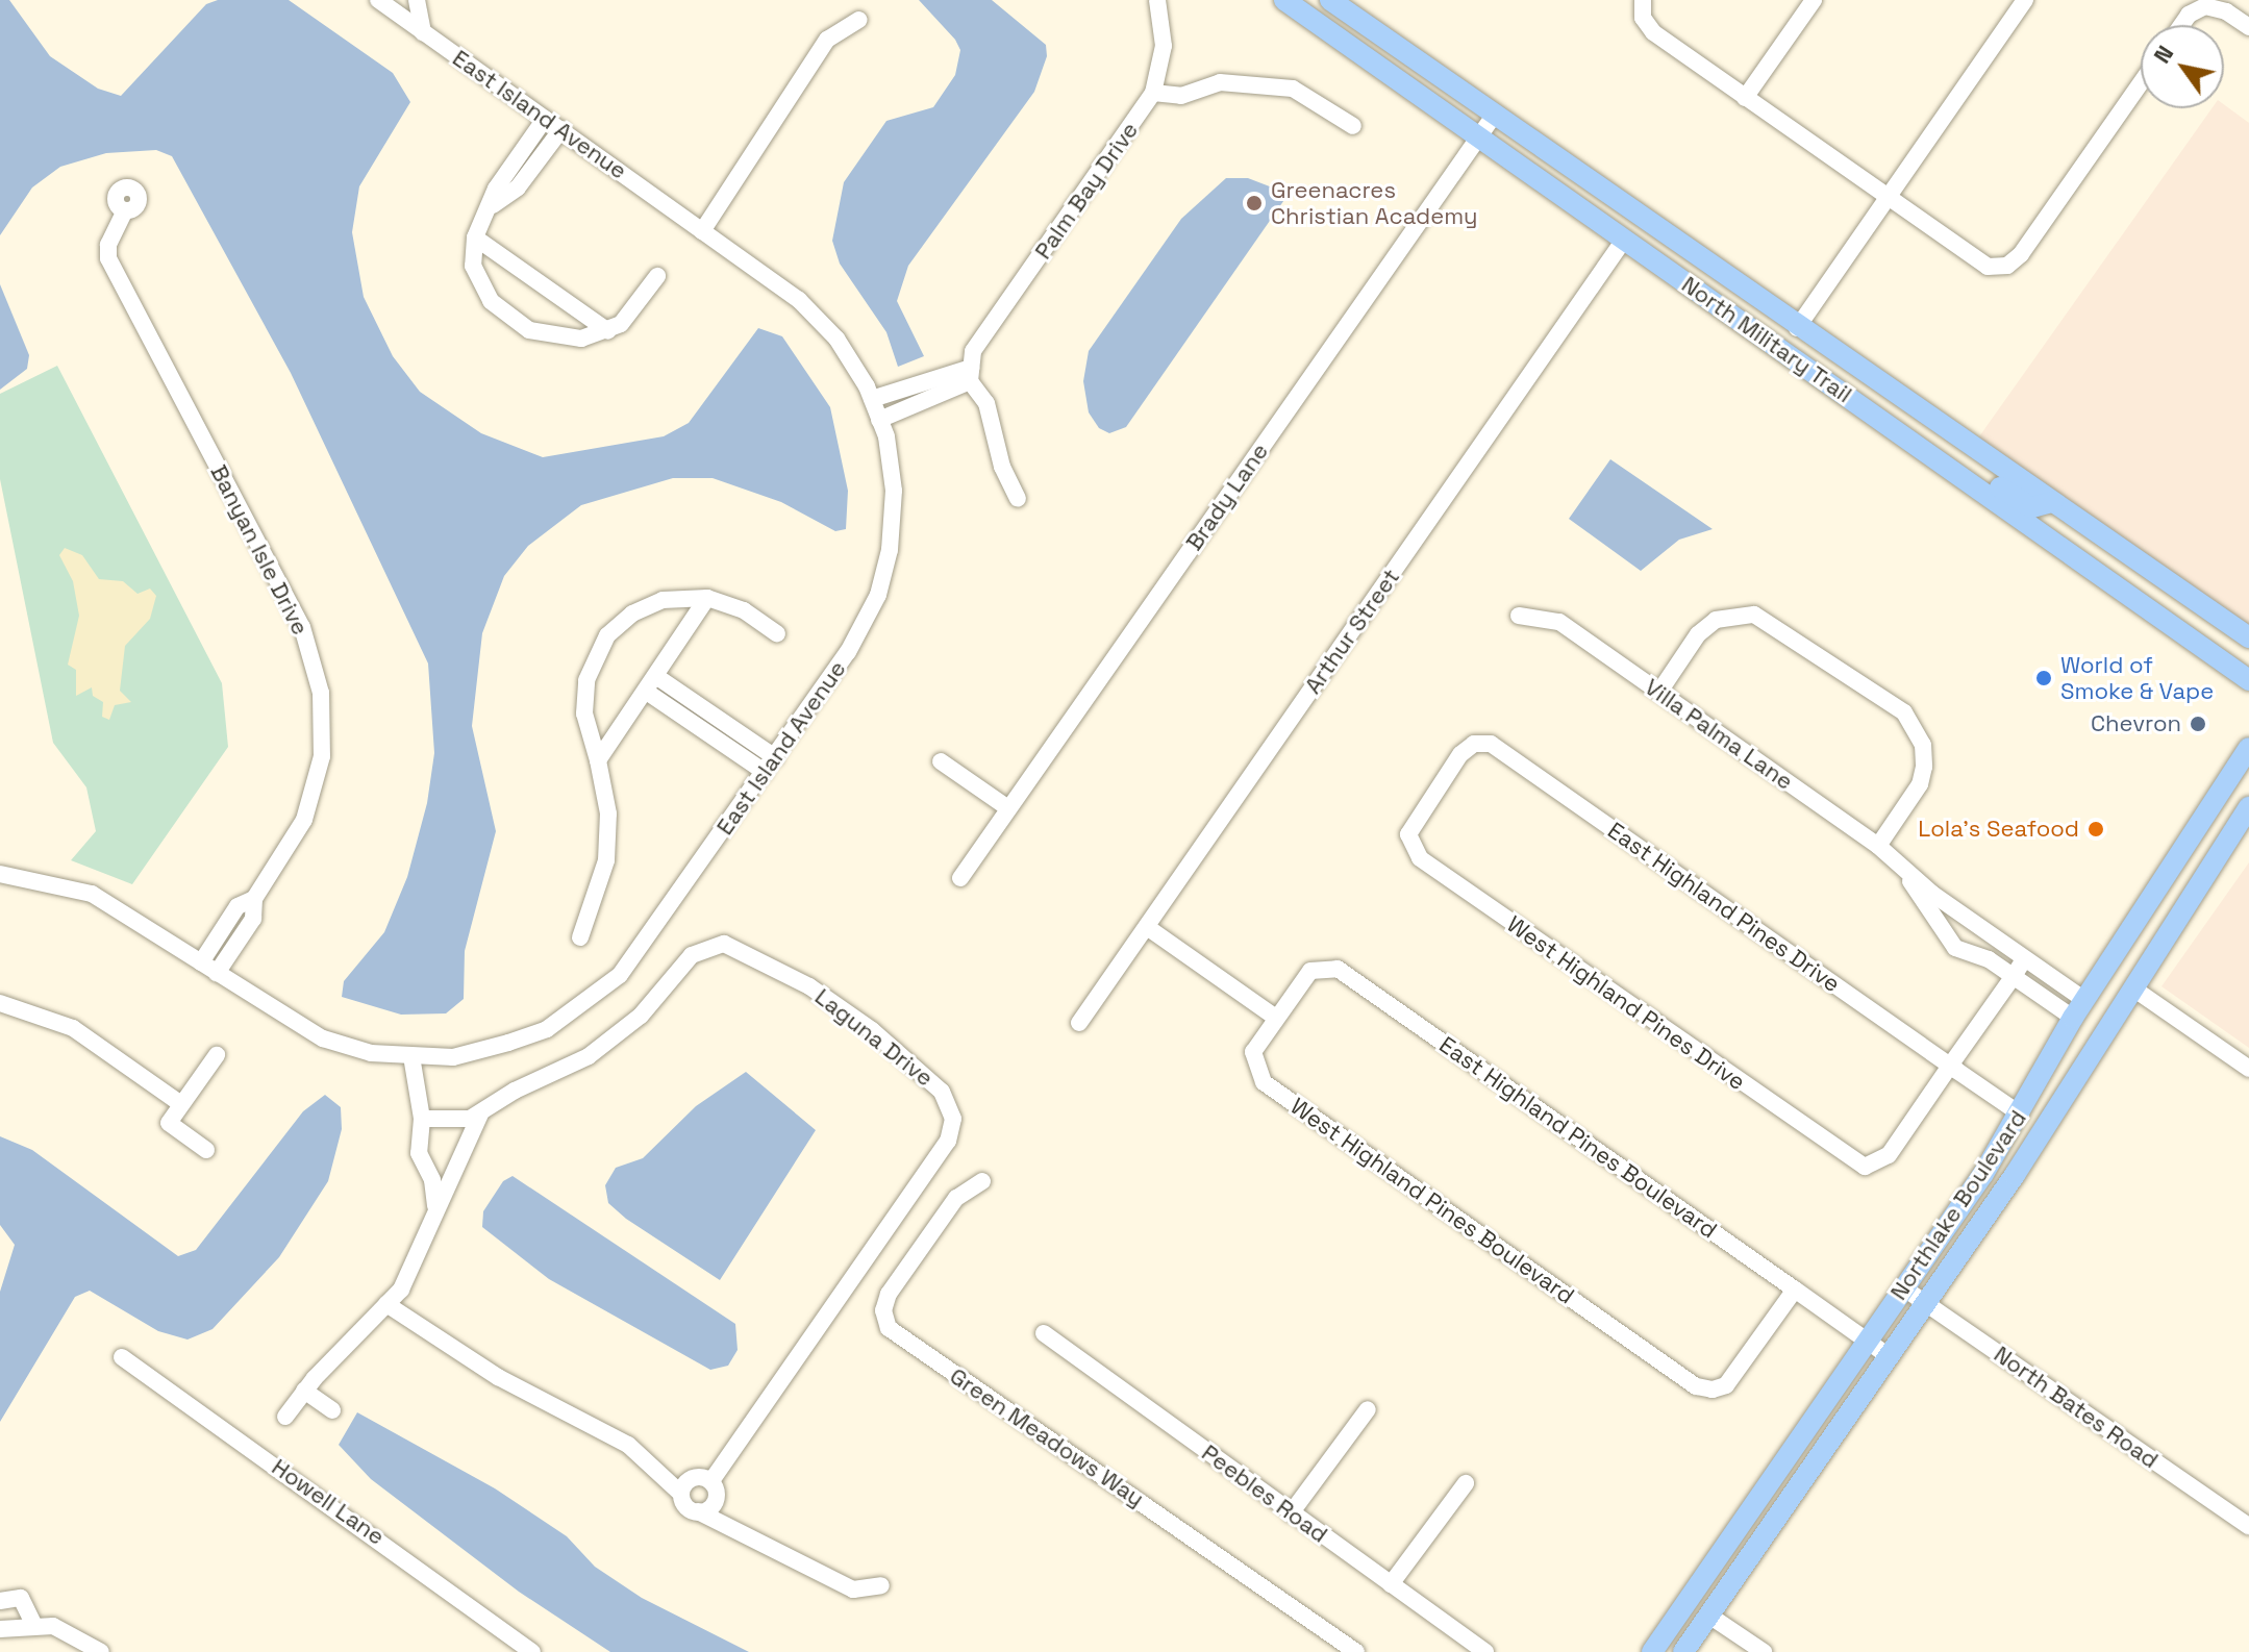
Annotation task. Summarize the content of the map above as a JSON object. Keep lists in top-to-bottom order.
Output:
{
  "streets": {
    "main road": ["North Military Trail", "Northlake Boulevard"],
    "street": [
      "East Island Avenue",
      "Palm Bay Drive",
      "Brady Lane",
      "Banyan Isle Drive",
      "Arthur Street",
      "Villa Palma Lane",
      "East Highland Pines Drive",
      "West Highland Pines Drive",
      "Laguna Drive",
      "East Highland Pines Boulevard",
      "West Highland Pines Boulevard",
      "North Bates Road",
      "Green Meadows Way",
      "Peebles Road",
      "Howell Lane"
    ]
  },
  "crossings": [
    ["East Island Avenue", "Banyan Isle Drive"],
    ["North Military Trail", "Brady Lane"],
    ["North Military Trail", "Arthur Street"],
    ["Villa Palma Lane", "Northlake Boulevard"],
    ["East Highland Pines Drive", "West Highland Pines Drive"],
    ["East Highland Pines Drive", "Northlake Boulevard"],
    ["East Highland Pines Boulevard", "West Highland Pines Boulevard"],
    ["East Highland Pines Boulevard", "Northlake Boulevard"],
    ["Northlake Boulevard", "North Bates Road"]
  ],
  "places": [
    "Greenacres Christian Academy",
    "World of Smoke & Vape",
    "Chevron",
    "Lola's Seafood"
  ],
  "north": "top left"
}
